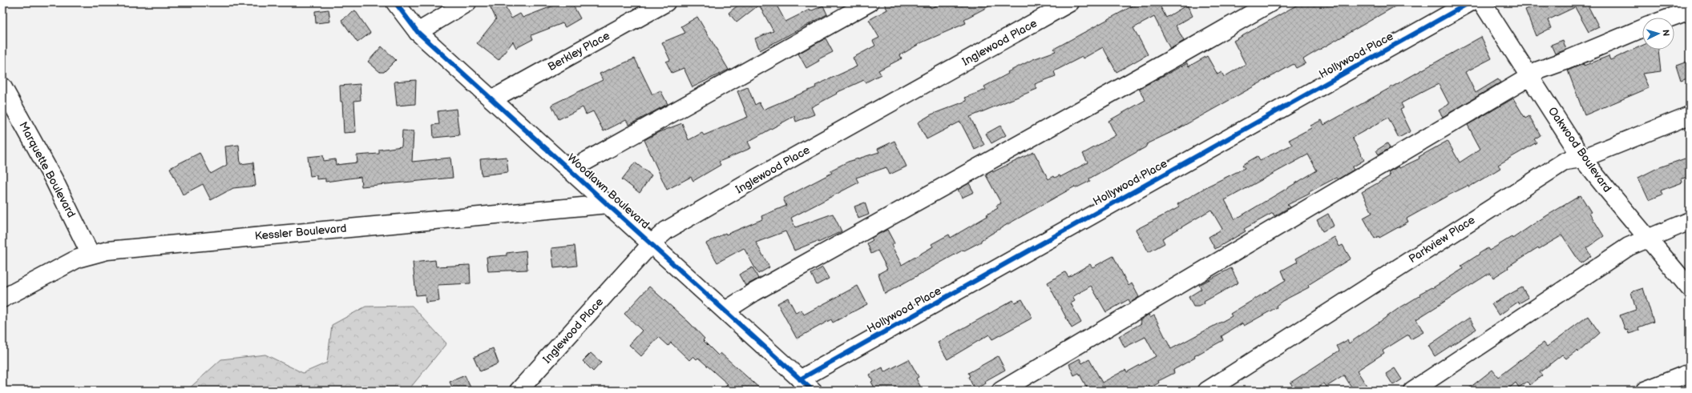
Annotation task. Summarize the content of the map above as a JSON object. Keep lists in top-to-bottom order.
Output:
{
  "streets": {
    "street": [
      "Inglewood Place",
      "Berkley Place",
      "Hollywood Place",
      "Oakwood Boulevard",
      "Marquette Boulevard",
      "Woodlawn Boulevard",
      "Kessler Boulevard",
      "Parkview Place"
    ]
  },
  "crossings": [
    ["Inglewood Place", "Woodlawn Boulevard"],
    ["Berkley Place", "Woodlawn Boulevard"],
    ["Hollywood Place", "Woodlawn Boulevard"],
    ["Oakwood Boulevard", "Parkview Place"],
    ["Marquette Boulevard", "Kessler Boulevard"],
    ["Woodlawn Boulevard", "Kessler Boulevard"]
  ],
  "north": "right"
}
